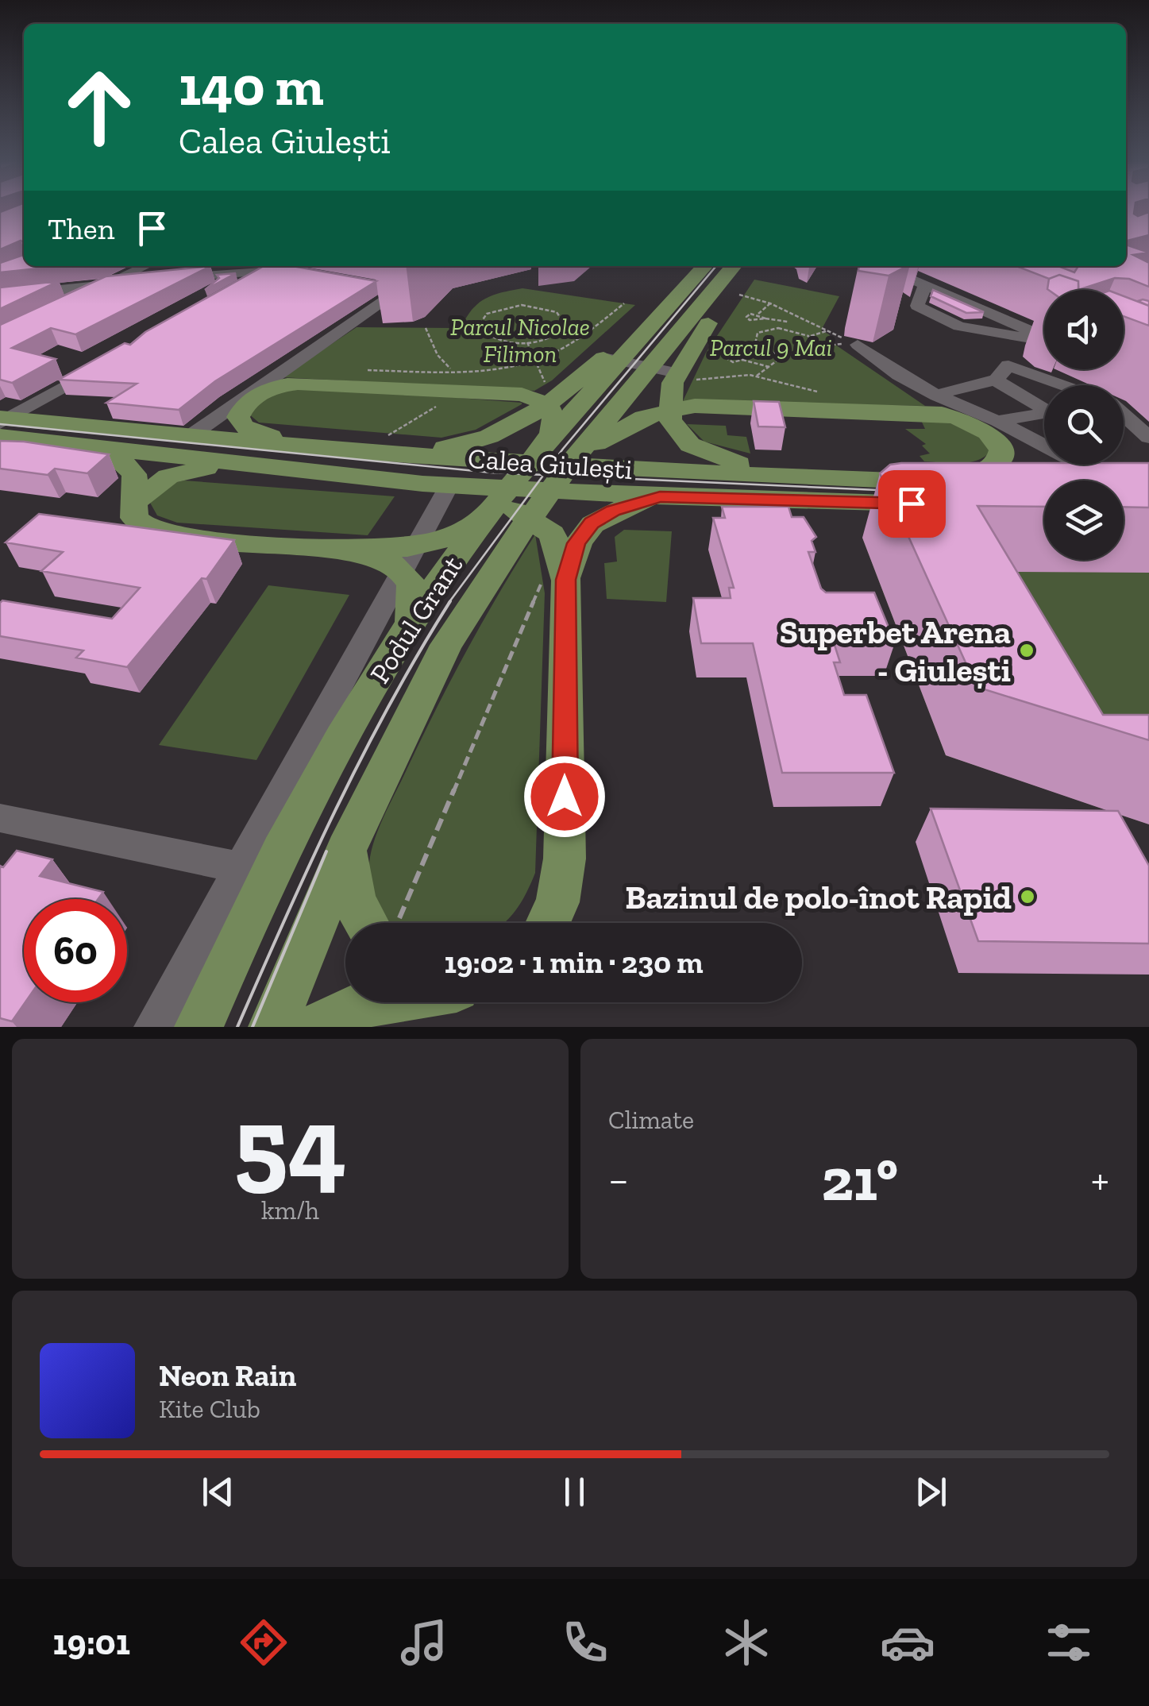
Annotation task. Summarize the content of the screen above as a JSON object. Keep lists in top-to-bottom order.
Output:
{
  "streets": {
    "main road": ["Calea Giulești", "Podul Grant"]
  },
  "parks": ["Parcul Nicolae Filimon", "Parcul 9 Mai"],
  "places": ["Superbet Arena - Giulești", "Bazinul de polo-înot Rapid"],
  "page": {
    "turn": ["140 m", "Calea Giulești"],
    "then": "Then",
    "limit": "60",
    "trip": "19:02 · 1 min · 230 m",
    "tile": [
      ["54", "km/h"],
      "Climate"
    ],
    "heat": ["−", "21°", "+"],
    "song": ["Neon Rain", "Kite Club"],
    "tabs": "19:01"
  }
}
